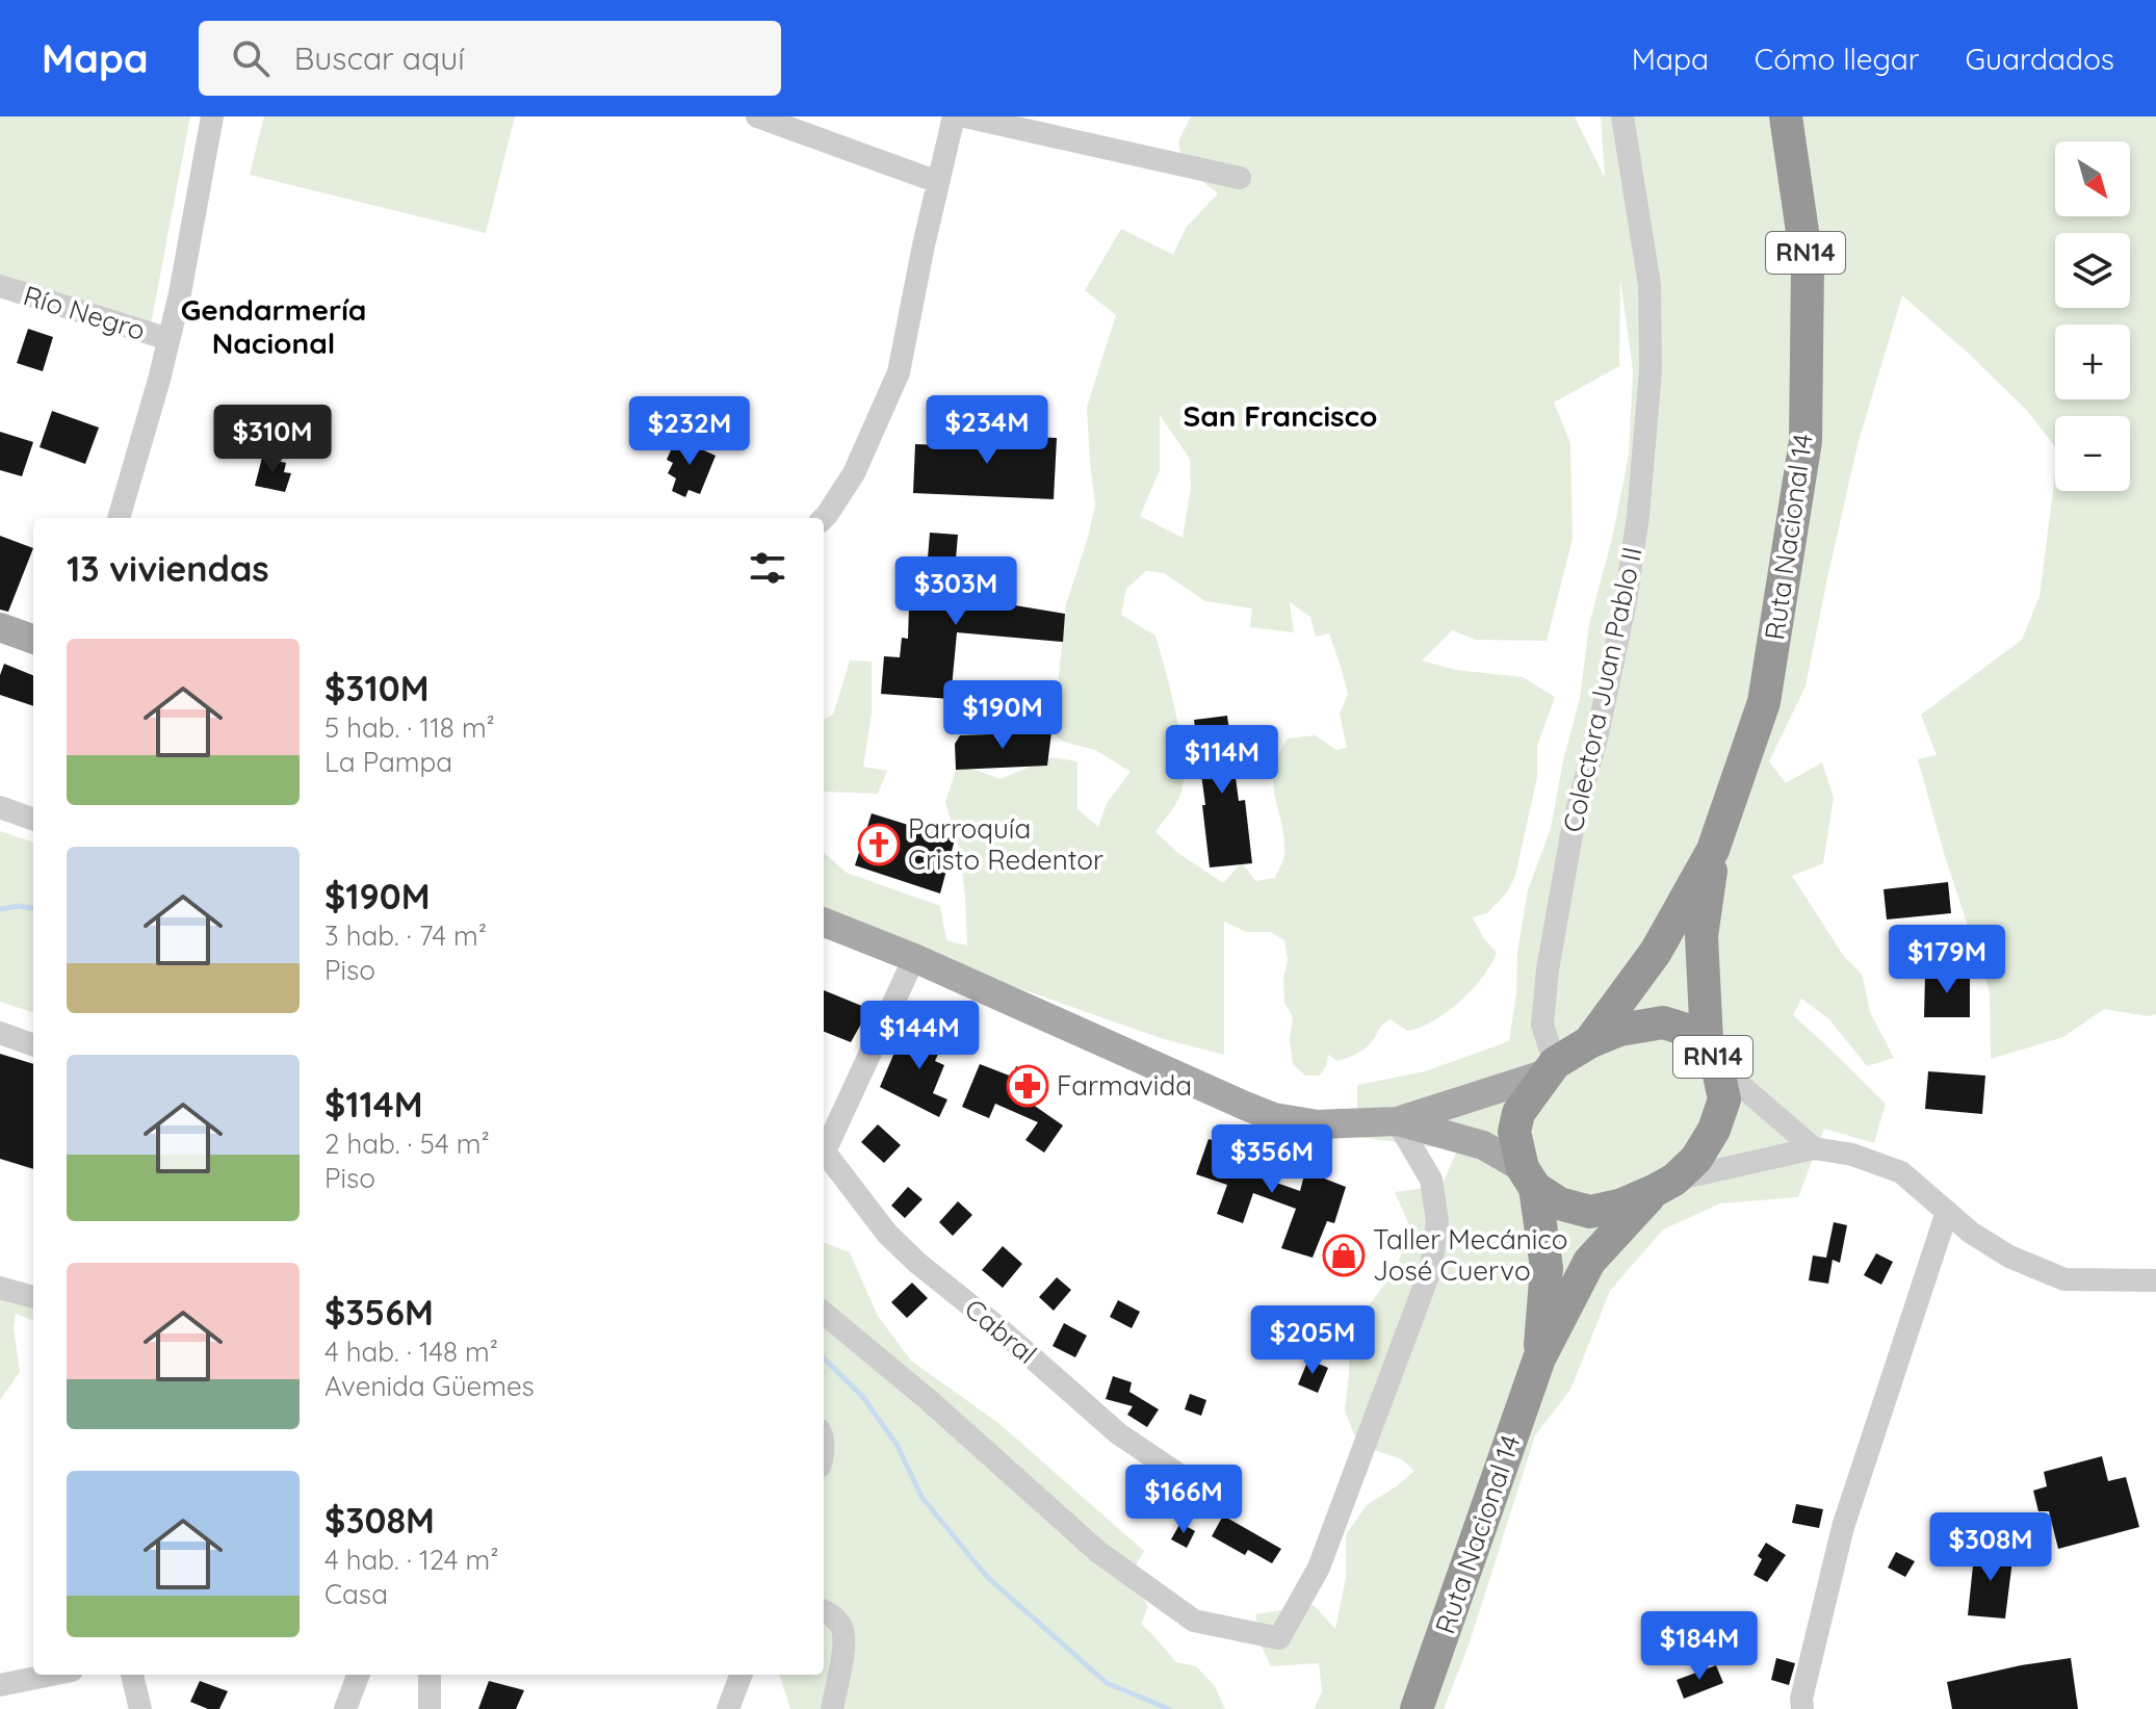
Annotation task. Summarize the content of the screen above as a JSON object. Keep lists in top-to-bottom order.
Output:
{
  "streets": {
    "highway": ["RN14", "Ruta Nacional 14"],
    "street": ["Río Negro", "Colectora Juan Pablo II", "Cabral"]
  },
  "crossings": [
    ["RN14", "Ruta Nacional 14"],
    ["RN14", "Colectora Juan Pablo II"],
    ["Ruta Nacional 14", "Colectora Juan Pablo II"]
  ],
  "districts": ["Gendarmería Nacional", "San Francisco"],
  "places": {
    "church": ["Parroquía Cristo Redentor"],
    "pharmacy": ["Farmavida"],
    "shop": ["Taller Mecánico José Cuervo"]
  },
  "north": "bottom right",
  "page": {
    "header": "Mapa",
    "search": "Buscar aquí",
    "nav": ["Mapa", "Cómo llegar", "Guardados"],
    "map_buttons": ["+", "−"],
    "price": [
      "$234M",
      "$232M",
      "$310M",
      "$303M",
      "$190M",
      "$114M",
      "$179M",
      "$144M",
      "$356M",
      "$205M",
      "$166M",
      "$308M",
      "$184M"
    ],
    "heading": "13 viviendas",
    "list": [
      {
        "name": "$310M",
        "note": "5 hab. · 118 m² · La Pampa"
      },
      {
        "name": "$190M",
        "note": "3 hab. · 74 m² · Piso"
      },
      {
        "name": "$114M",
        "note": "2 hab. · 54 m² · Piso"
      },
      {
        "name": "$356M",
        "note": "4 hab. · 148 m² · Avenida Güemes"
      },
      {
        "name": "$308M",
        "note": "4 hab. · 124 m² · Casa"
      }
    ]
  }
}
